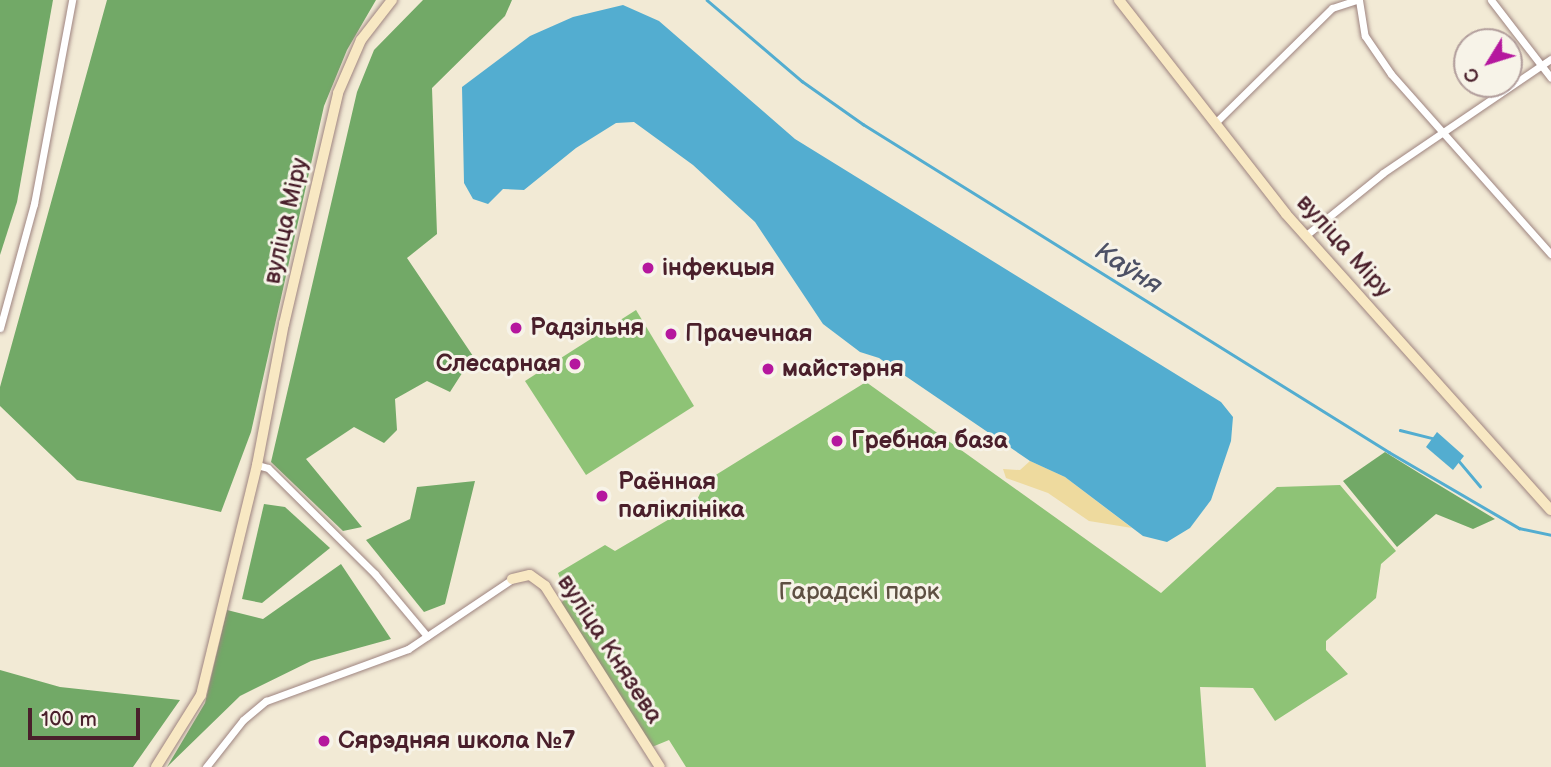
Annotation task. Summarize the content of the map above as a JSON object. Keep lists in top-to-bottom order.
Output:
{
  "streets": {
    "street": ["вуліца Міру", "вуліца Князева"]
  },
  "water": ["Каўня"],
  "parks": ["Гарадскі парк"],
  "places": [
    "інфекцыя",
    "Радзільня",
    "Прачечная",
    "Слесарная",
    "майстэрня",
    "Гребная база",
    "Раённая паліклініка",
    "Сярэдняя школа №7"
  ],
  "scale_bar": "100 m",
  "north": "bottom left"
}
